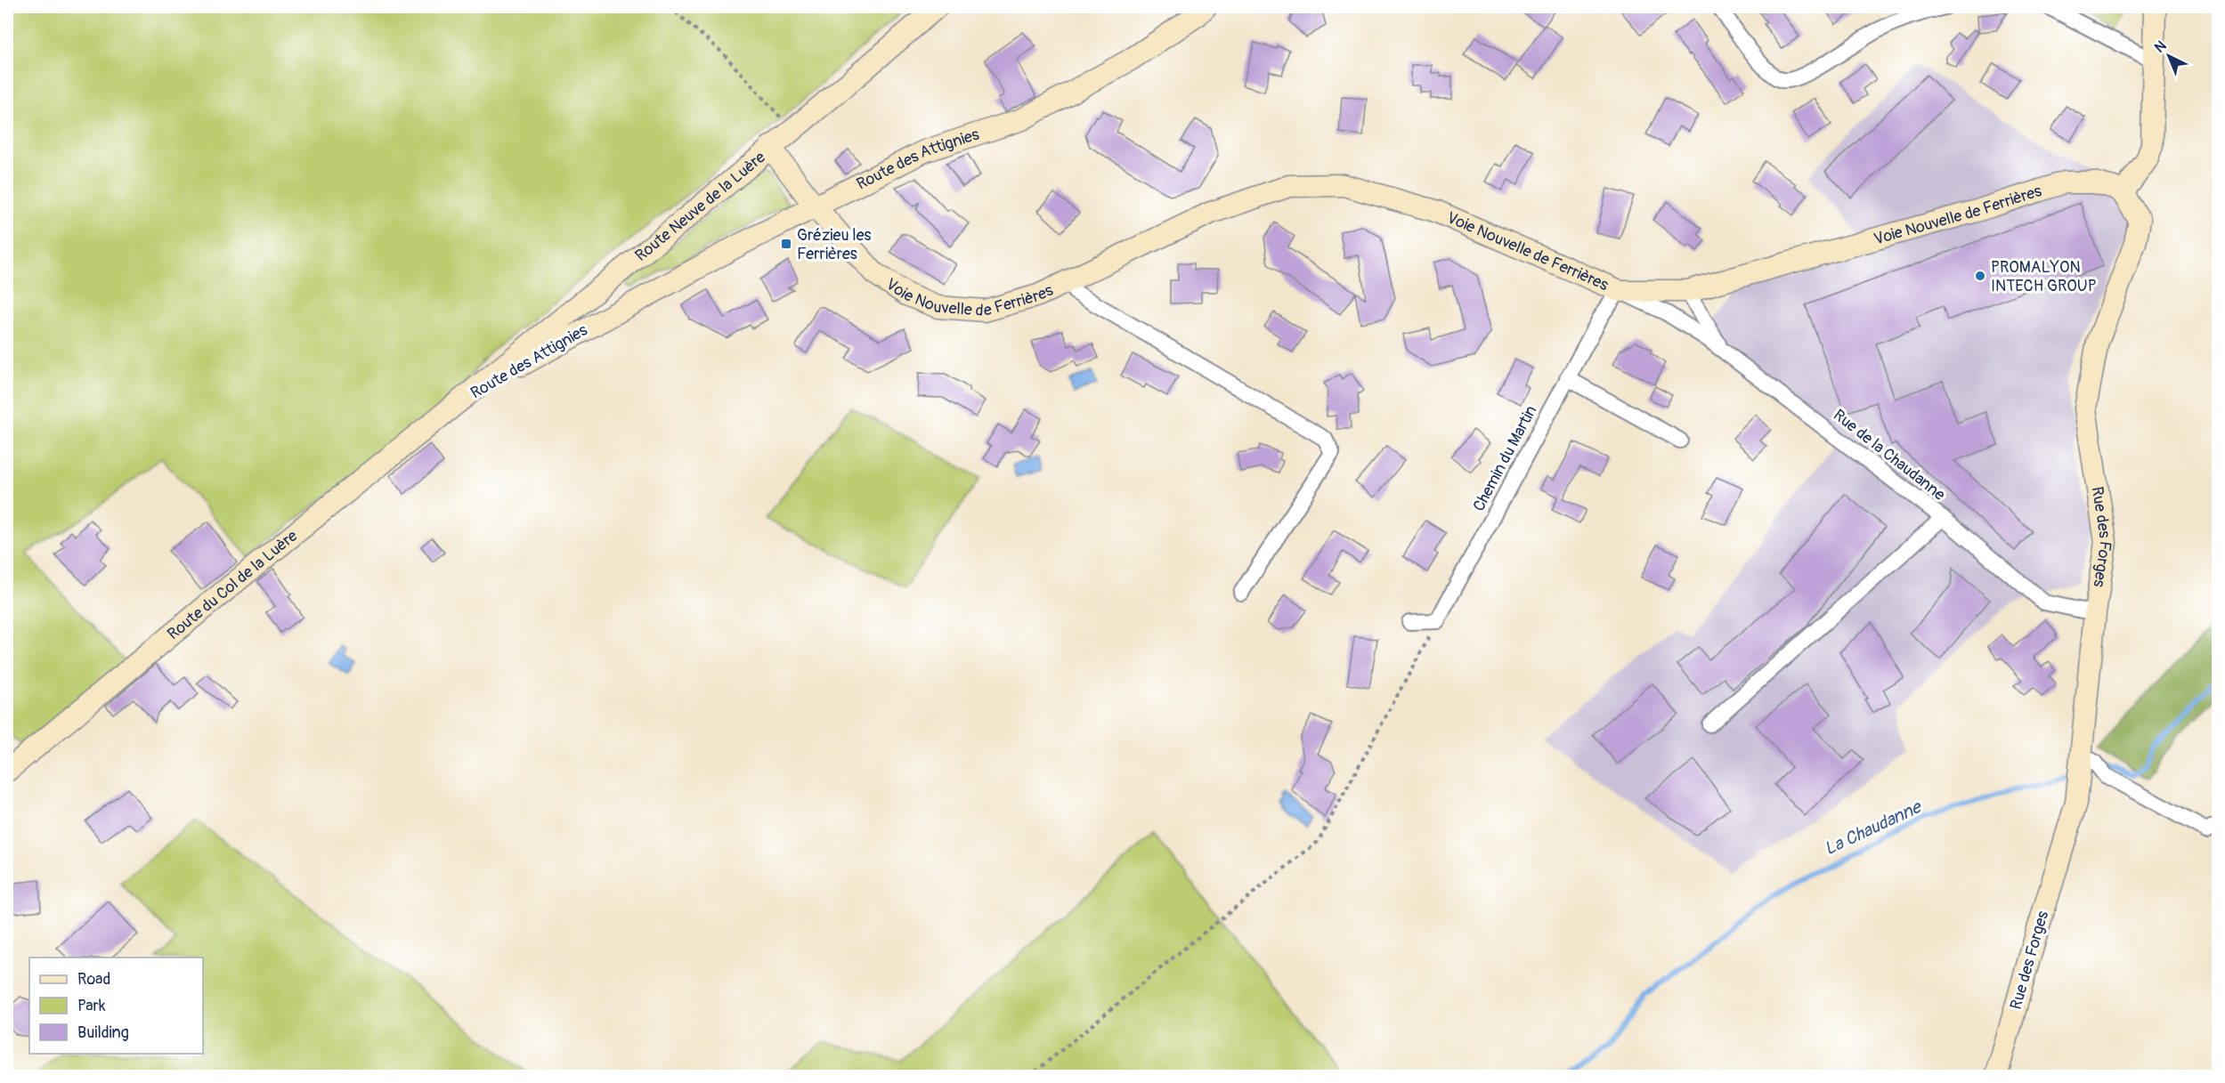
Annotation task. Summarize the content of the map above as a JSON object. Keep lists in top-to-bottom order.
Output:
{
  "streets": {
    "street": [
      "Route des Attignies",
      "Route Neuve de la Luère",
      "Voie Nouvelle de Ferrières",
      "Rue de la Chaudanne",
      "Chemin du Martin",
      "Rue des Forges",
      "Route du Col de la Luère"
    ]
  },
  "crossings": [
    ["Route des Attignies", "Route Neuve de la Luère"],
    ["Route des Attignies", "Voie Nouvelle de Ferrières"],
    ["Route des Attignies", "Route du Col de la Luère"],
    ["Route Neuve de la Luère", "Voie Nouvelle de Ferrières"],
    ["Route Neuve de la Luère", "Route du Col de la Luère"],
    ["Voie Nouvelle de Ferrières", "Rue de la Chaudanne"],
    ["Voie Nouvelle de Ferrières", "Chemin du Martin"],
    ["Voie Nouvelle de Ferrières", "Rue des Forges"],
    ["Rue de la Chaudanne", "Rue des Forges"]
  ],
  "water": ["La Chaudanne"],
  "places": {
    "transit": ["Grézieu les Ferrières"],
    "other": ["PROMALYON INTECH GROUP"]
  },
  "legend": ["Road", "Park", "Building"],
  "north": "top left"
}
